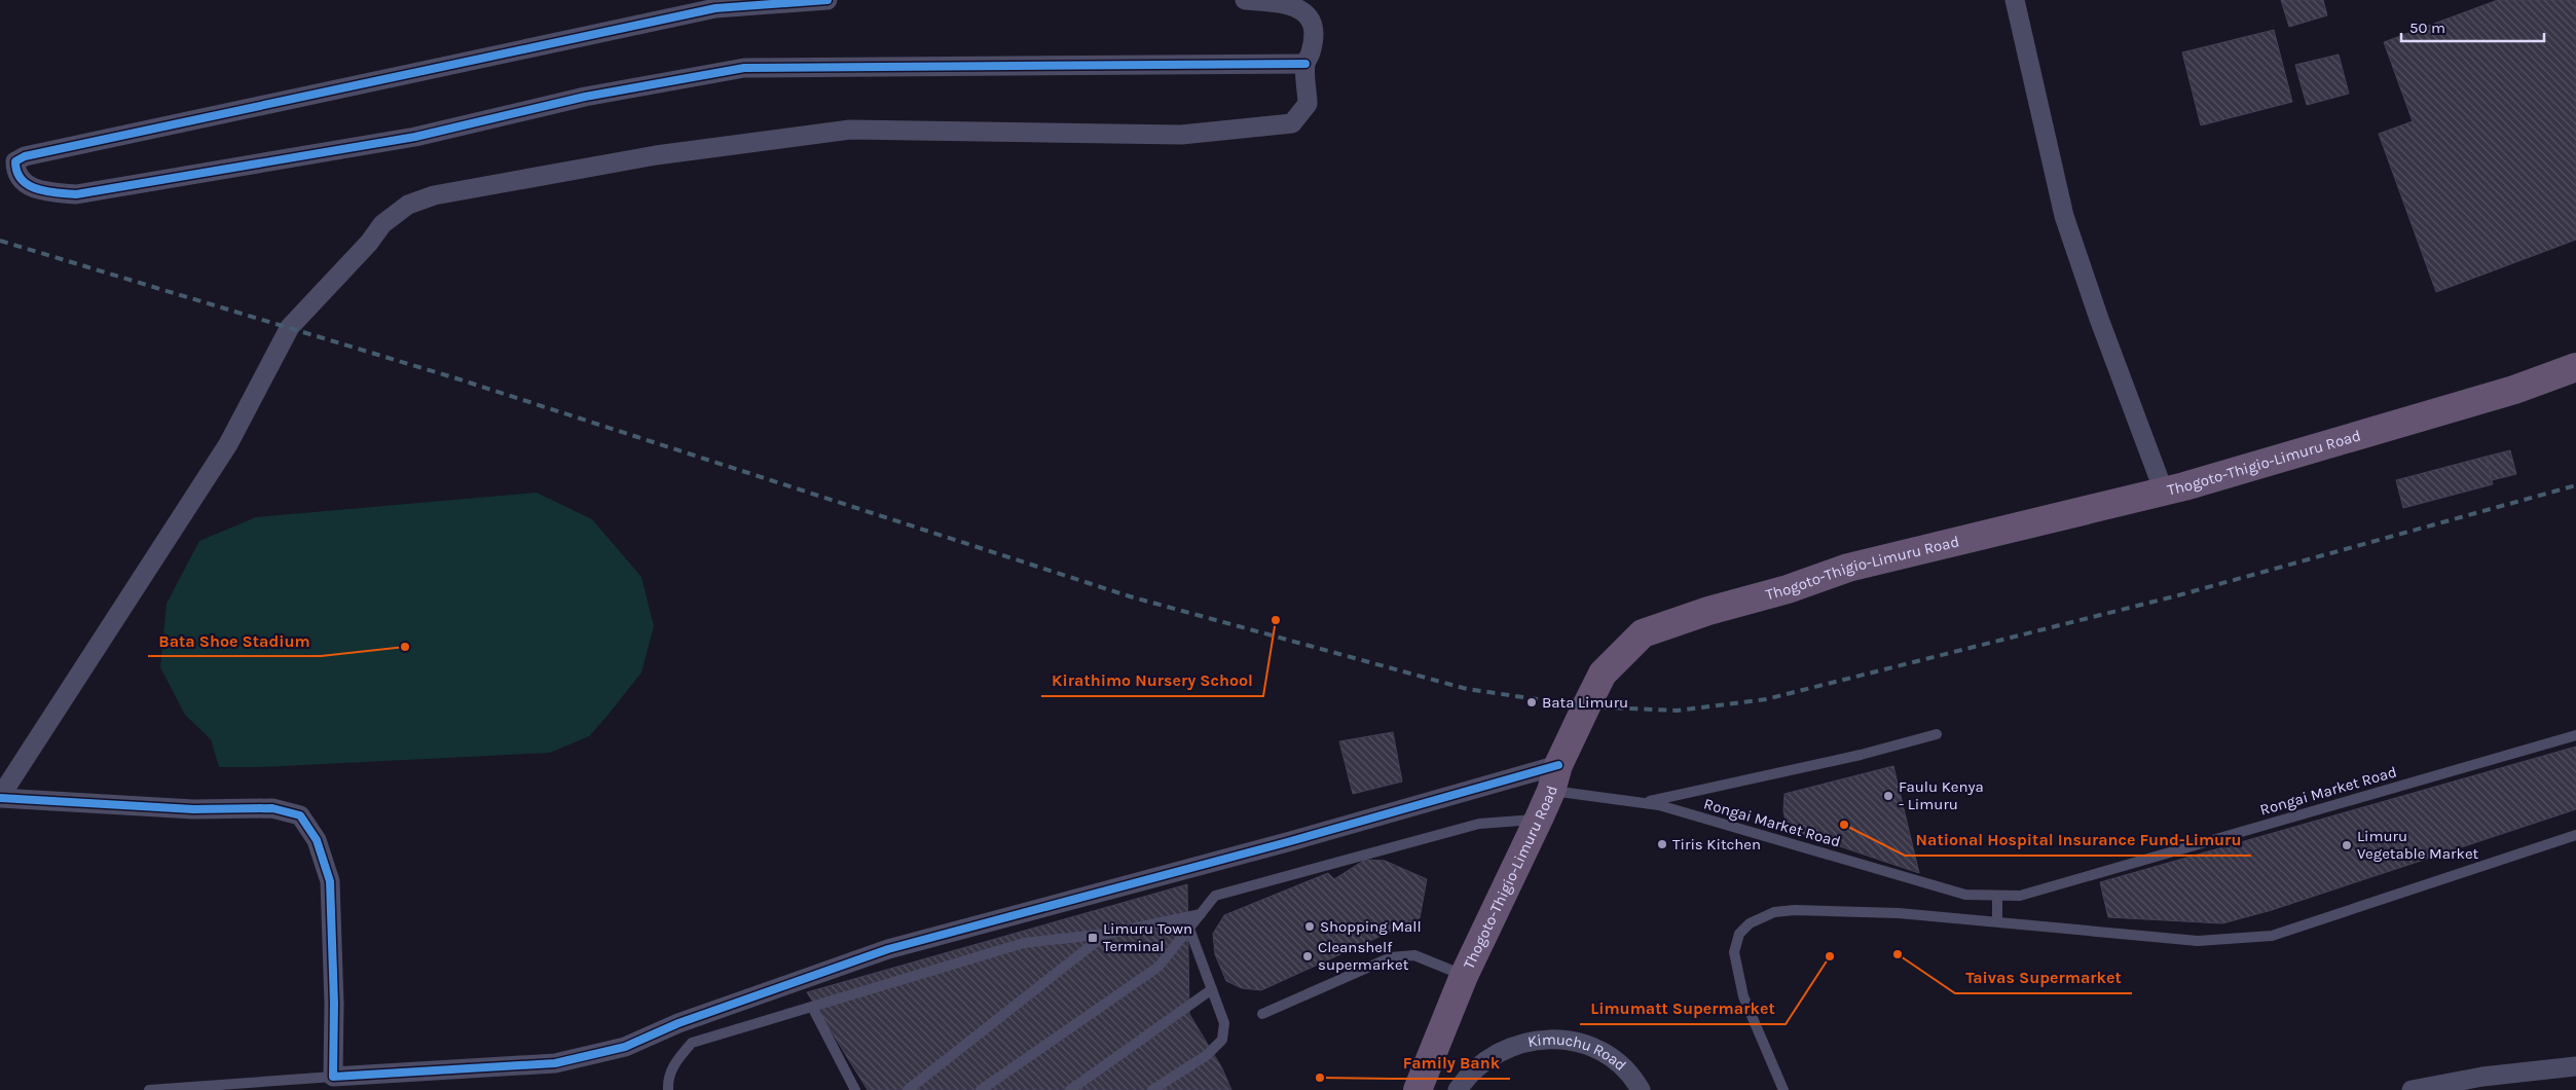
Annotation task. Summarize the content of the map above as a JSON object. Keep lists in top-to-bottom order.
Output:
{
  "streets": {
    "highway": ["Thogoto-Thigio-Limuru Road"],
    "street": ["Kimuchu Road"],
    "lane": ["Rongai Market Road"]
  },
  "crossings": [
    ["Thogoto-Thigio-Limuru Road", "Rongai Market Road"]
  ],
  "places": {
    "other": [
      "Kirathimo Nursery School",
      "Bata Shoe Stadium",
      "Bata Limuru",
      "Faulu Kenya - Limuru",
      "National Hospital Insurance Fund-Limuru",
      "Tiris Kitchen",
      "Limuru Vegetable Market",
      "Shopping Mall",
      "Taivas Supermarket",
      "Cleanshelf supermarket",
      "Limumatt Supermarket",
      "Family Bank"
    ],
    "transit": ["Limuru Town Terminal"]
  },
  "scale_bar": "50 m"
}
